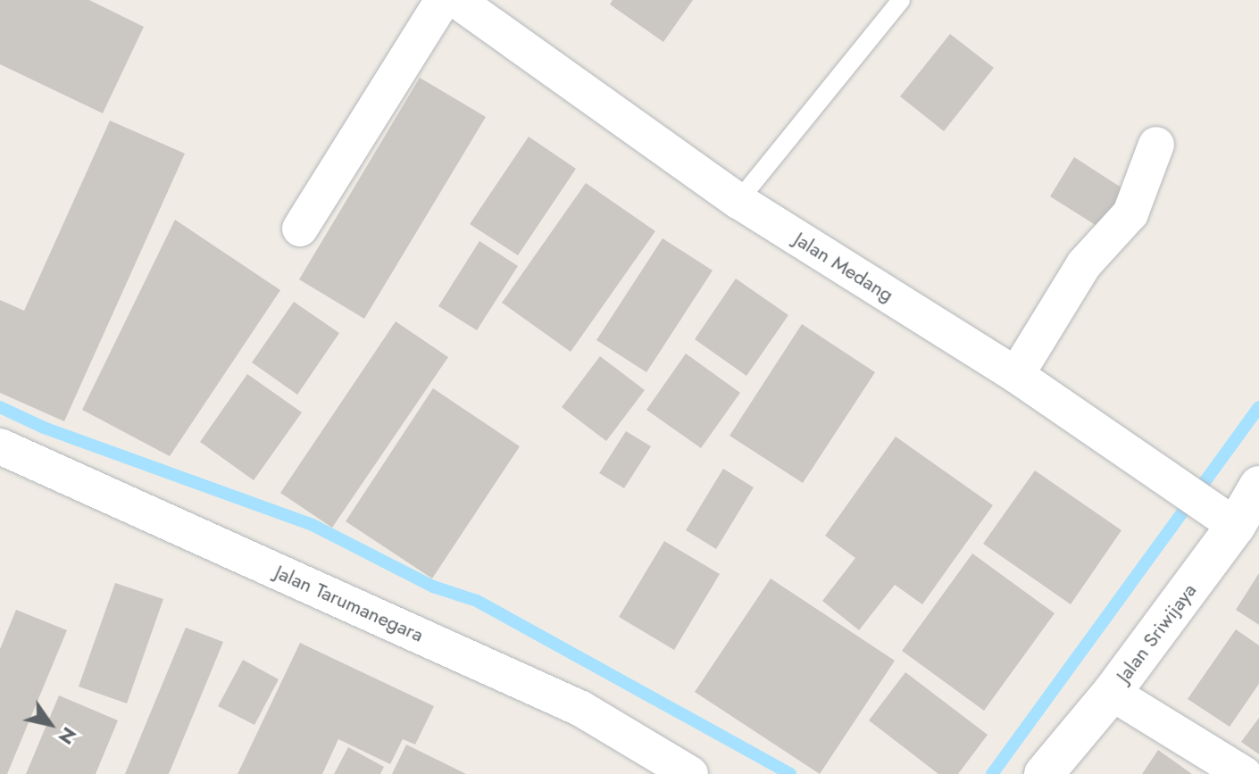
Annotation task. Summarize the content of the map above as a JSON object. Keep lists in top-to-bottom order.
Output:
{
  "streets": {
    "main road": ["Jalan Sriwijaya"],
    "street": ["Jalan Medang", "Jalan Tarumanegara"]
  },
  "crossings": [
    ["Jalan Medang", "Jalan Sriwijaya"]
  ],
  "north": "bottom right"
}
